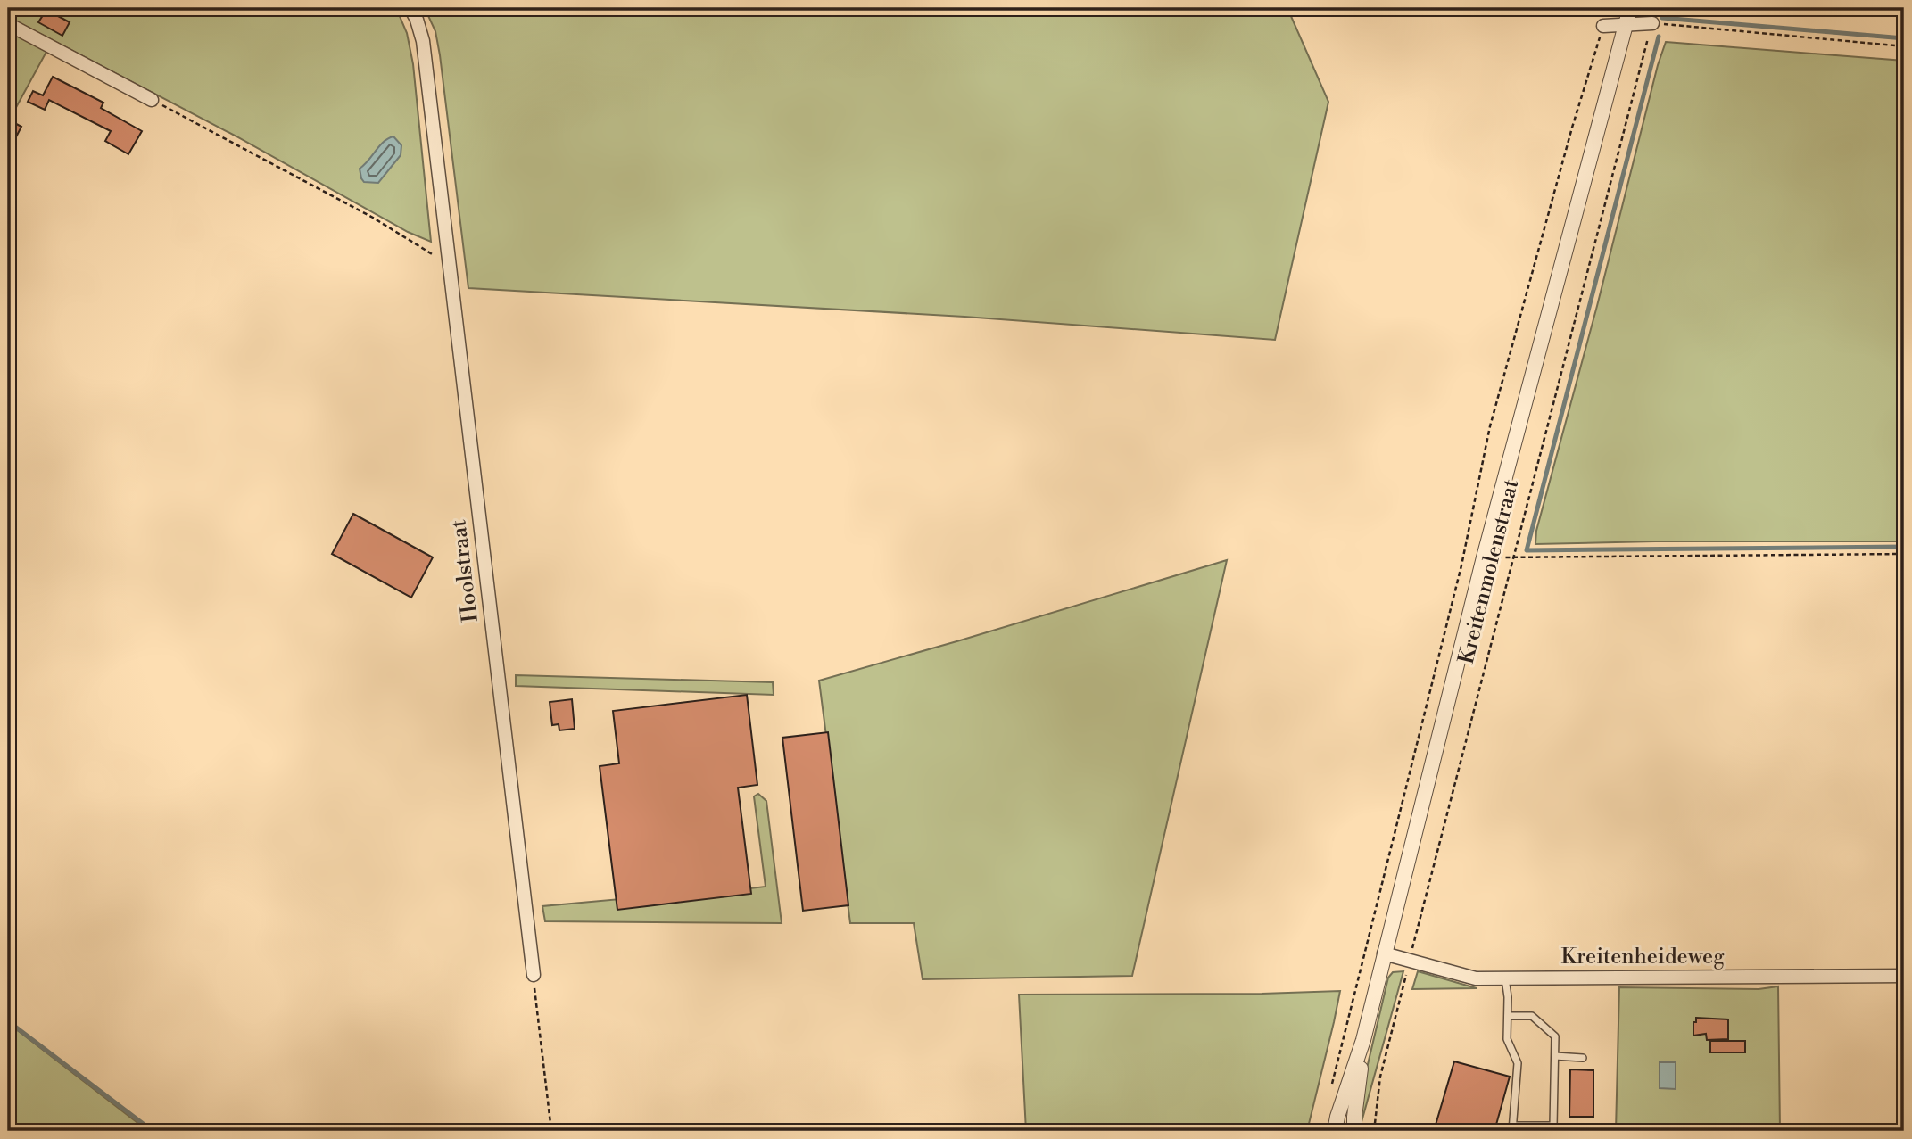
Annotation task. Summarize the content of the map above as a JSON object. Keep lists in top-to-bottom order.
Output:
{
  "streets": {
    "street": ["Hoolstraat", "Kreitenmolenstraat", "Kreitenheideweg"]
  },
  "crossings": [
    ["Kreitenmolenstraat", "Kreitenheideweg"]
  ]
}
